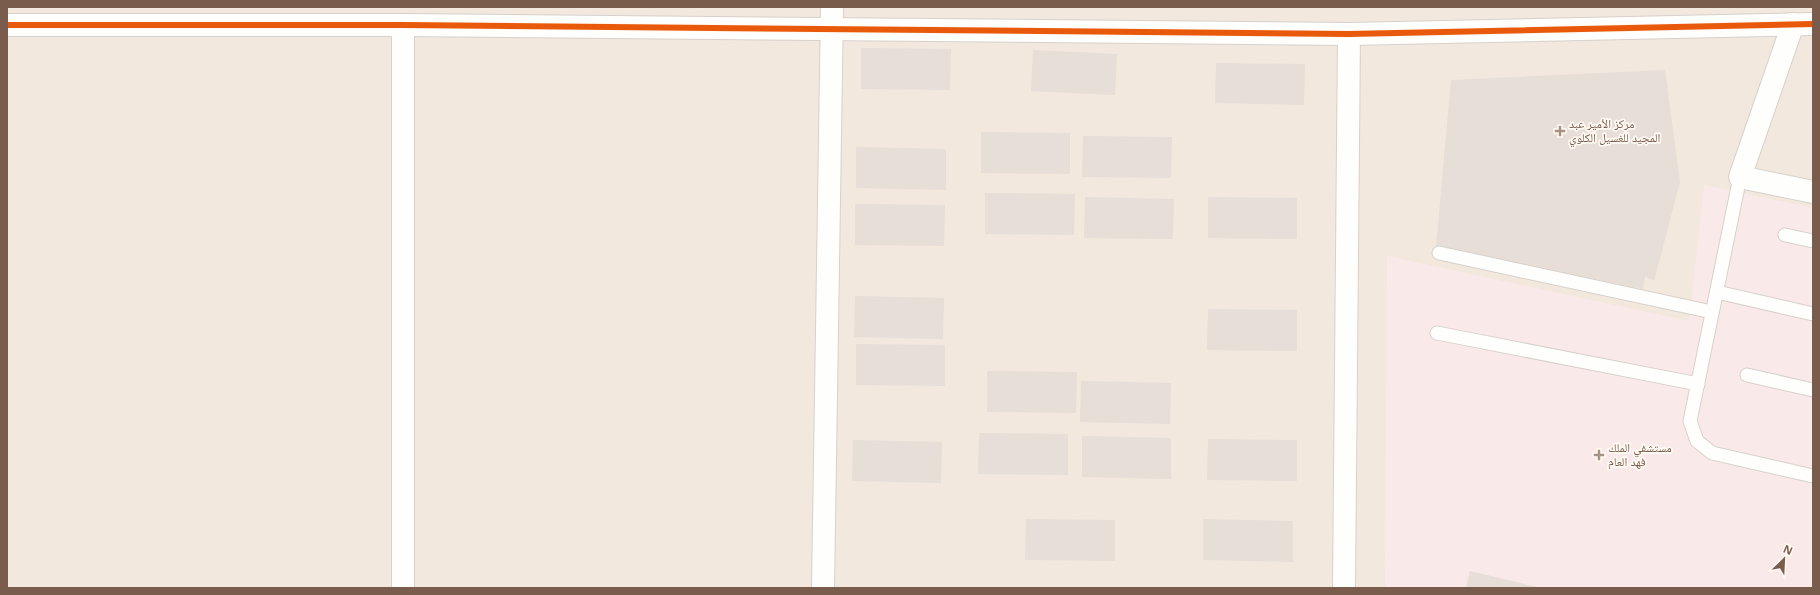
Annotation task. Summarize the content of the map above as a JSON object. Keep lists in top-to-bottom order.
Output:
{
  "places": {
    "health": ["مركز الأمير عبد المجيد للغسيل الكلوي", "مستشفي الملك فهد العام"]
  },
  "north": "top right"
}
